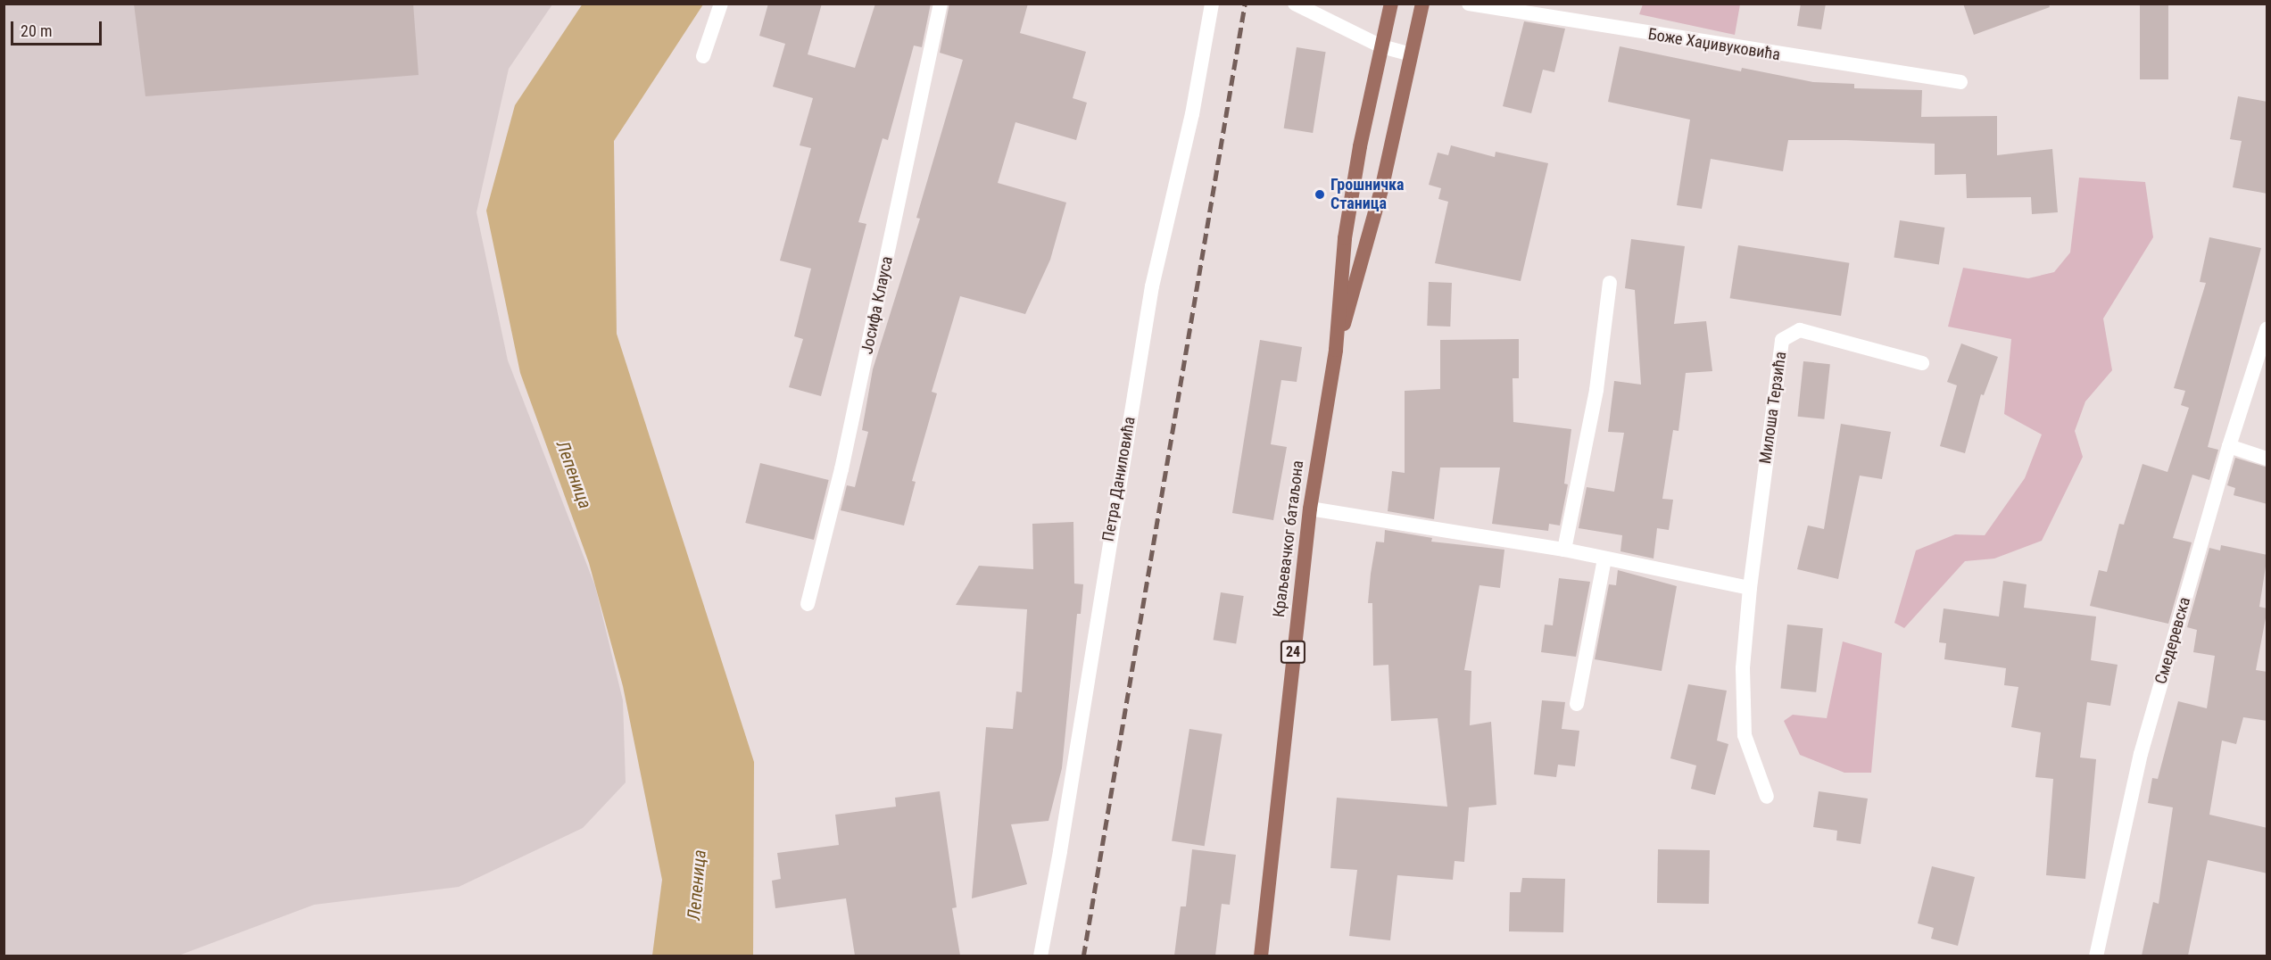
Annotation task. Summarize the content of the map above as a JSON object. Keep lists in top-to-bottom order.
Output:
{
  "streets": {
    "main road": ["Краљевачког батаљона", "24"],
    "street": [
      "Боже Хаџивуковића",
      "Јосифа Клауса",
      "Милоша Терзића",
      "Петра Даниловића",
      "Смедеревска"
    ]
  },
  "water": ["Лепеница"],
  "places": ["Грошничка Станица"],
  "scale_bar": "20 m"
}
